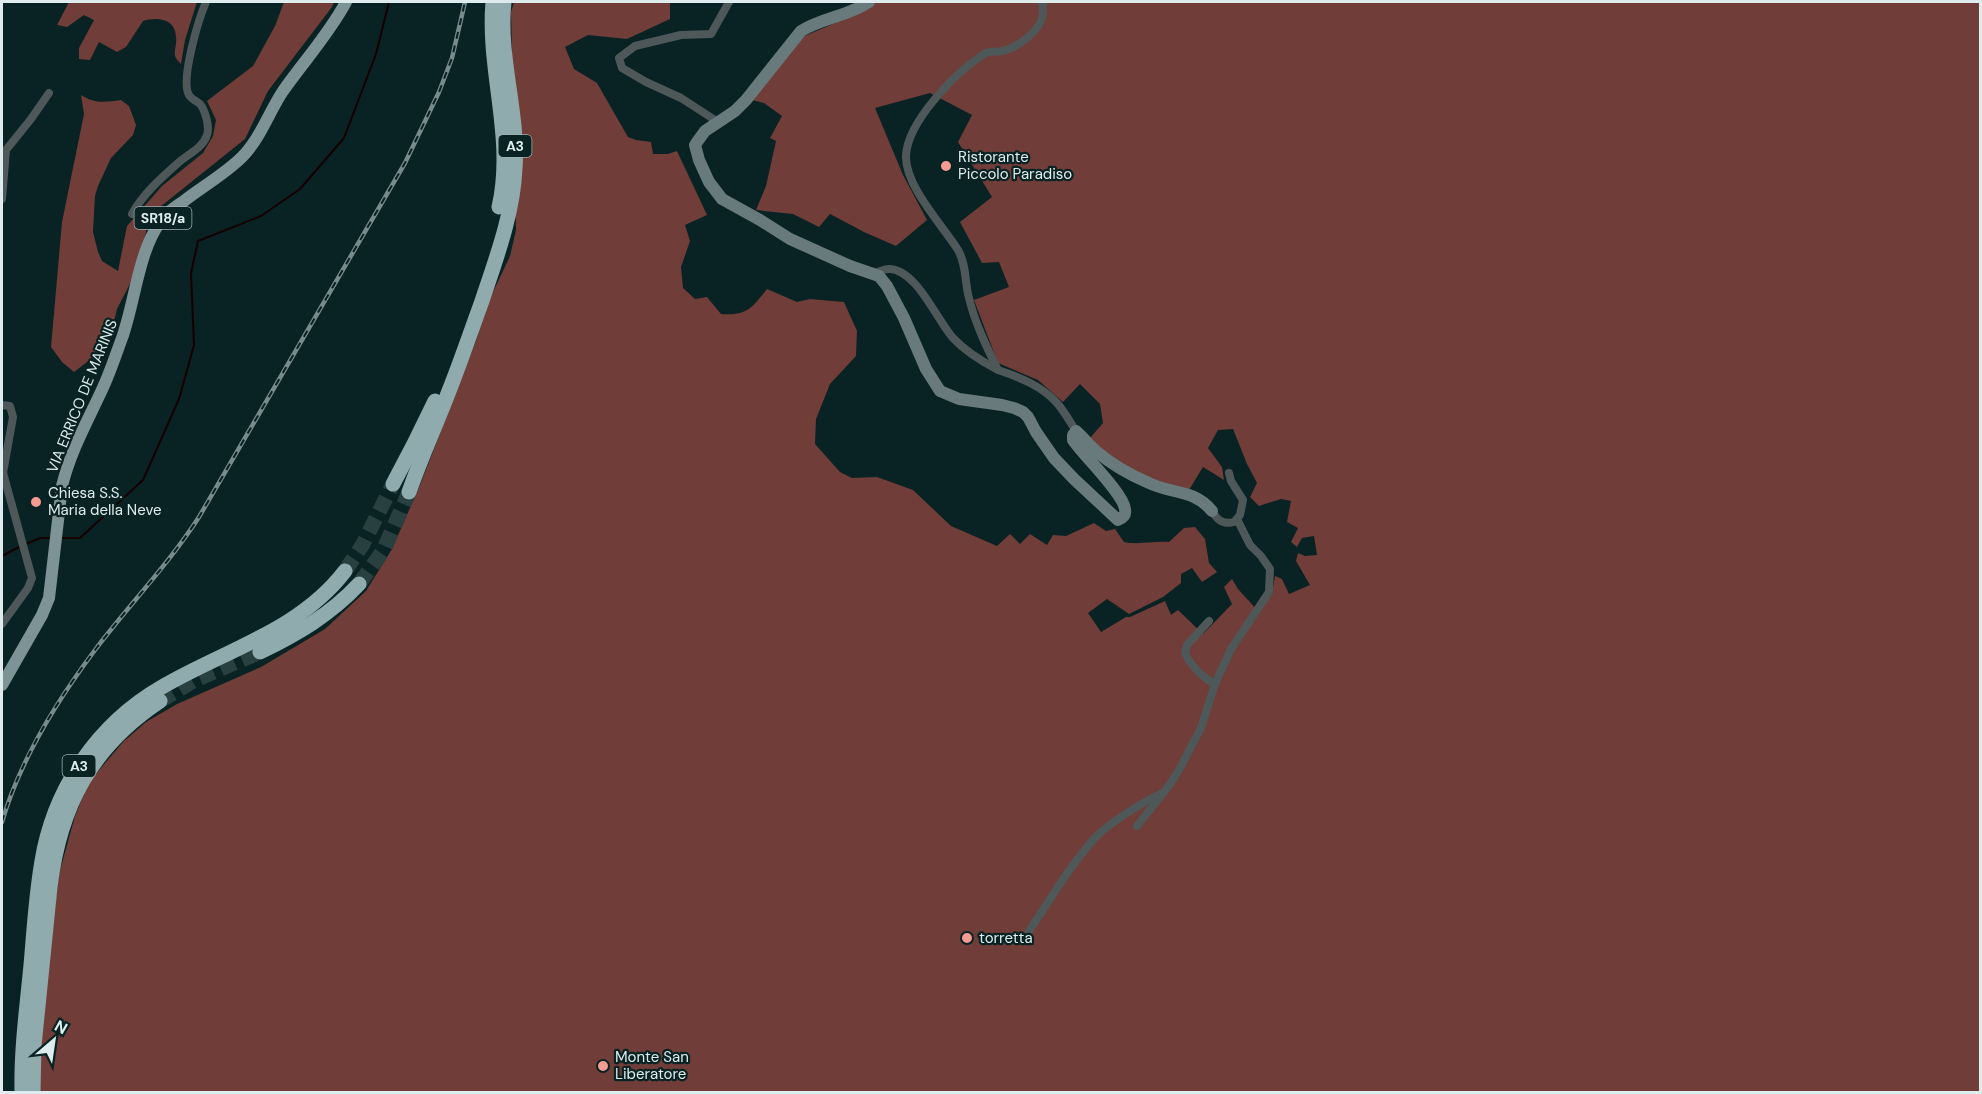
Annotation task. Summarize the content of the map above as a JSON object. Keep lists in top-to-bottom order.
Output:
{
  "streets": {
    "highway": ["A3"],
    "main road": ["SR18/a", "VIA ERRICO DE MARINIS"]
  },
  "places": [
    "Ristorante Piccolo Paradiso",
    "Chiesa S.S. Maria della Neve",
    "torretta",
    "Monte San Liberatore"
  ],
  "north": "top right"
}
